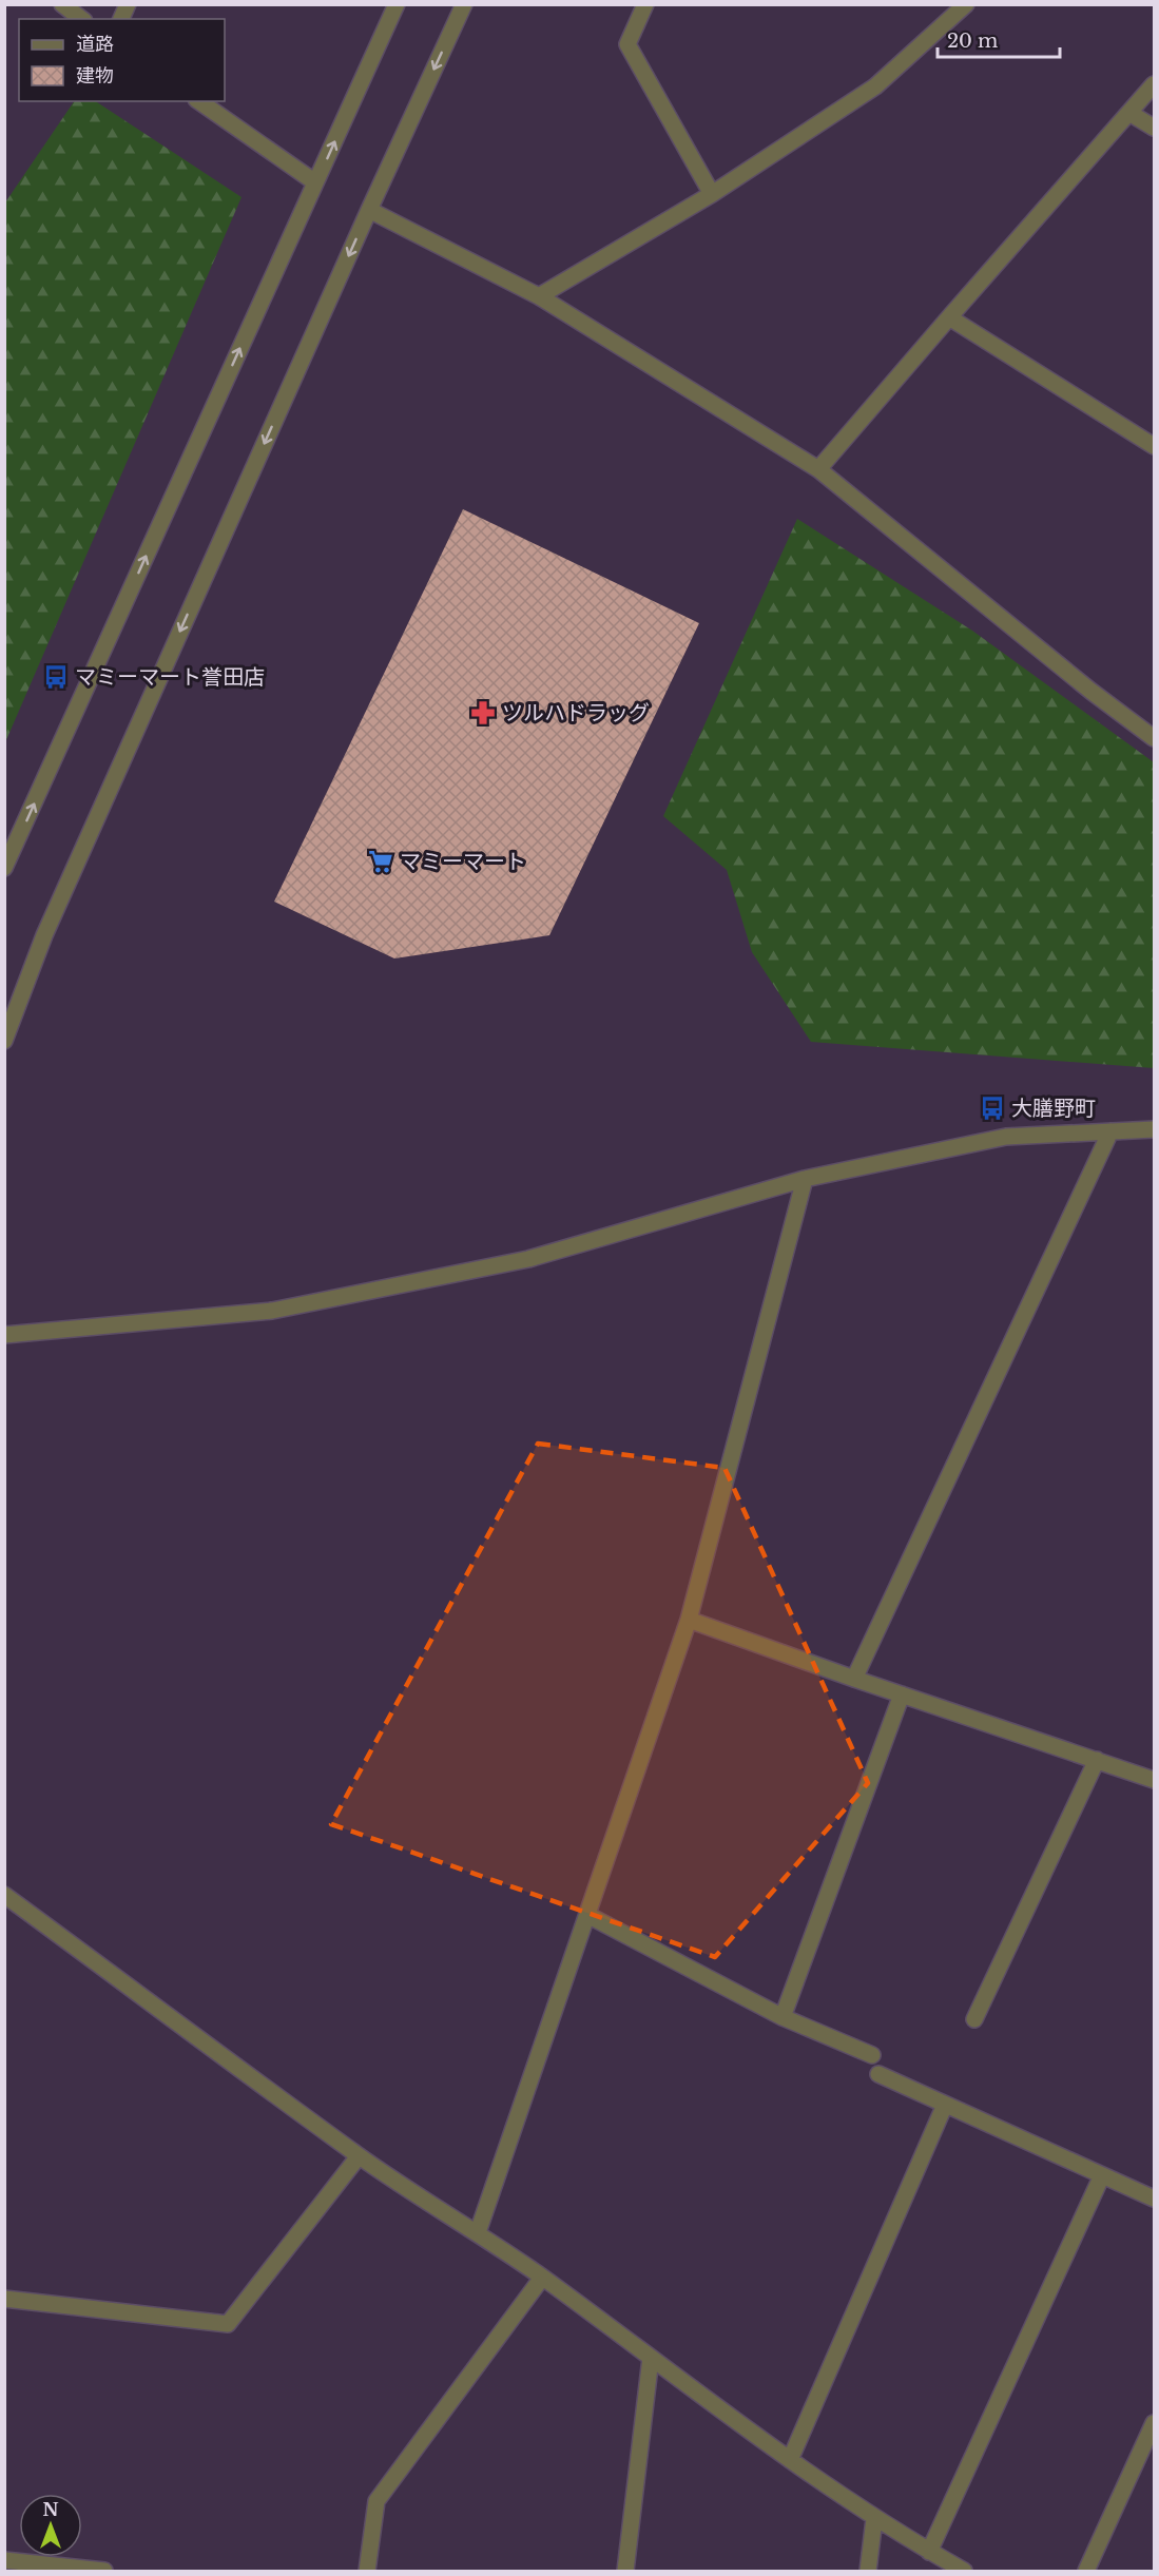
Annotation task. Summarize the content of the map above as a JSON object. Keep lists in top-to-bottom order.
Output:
{
  "places": {
    "bus stop": ["マミーマート誉田店", "大膳野町"],
    "pharmacy": ["ツルハドラッグ"],
    "supermarket": ["マミーマート"]
  },
  "legend": ["道路", "建物"],
  "scale_bar": "20 m",
  "north": "top"
}
